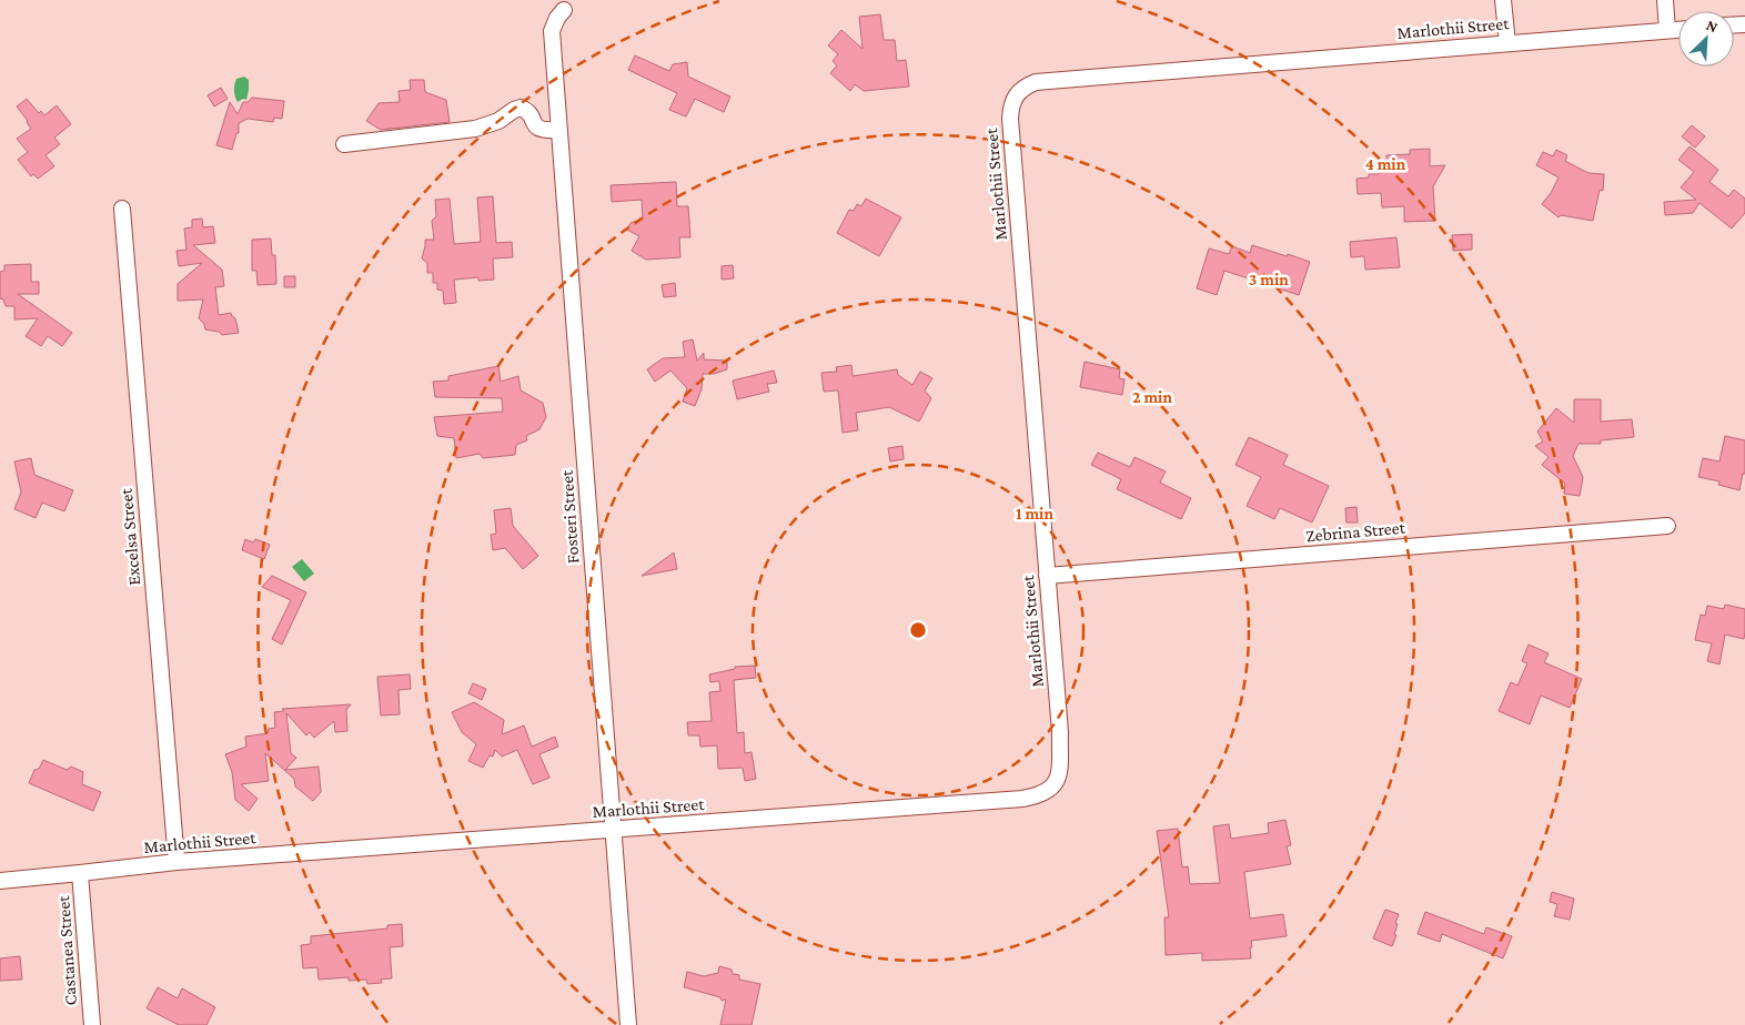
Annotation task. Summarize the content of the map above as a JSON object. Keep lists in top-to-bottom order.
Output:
{
  "streets": {
    "street": [
      "Marlothii Street",
      "Fosteri Street",
      "Zebrina Street",
      "Excelsa Street",
      "Castanea Street"
    ]
  },
  "crossings": [
    ["Marlothii Street", "Fosteri Street"],
    ["Marlothii Street", "Zebrina Street"],
    ["Marlothii Street", "Excelsa Street"],
    ["Marlothii Street", "Castanea Street"]
  ],
  "north": "top right",
  "rings": [
    "4 min",
    "3 min",
    "2 min",
    "1 min"
  ]
}
